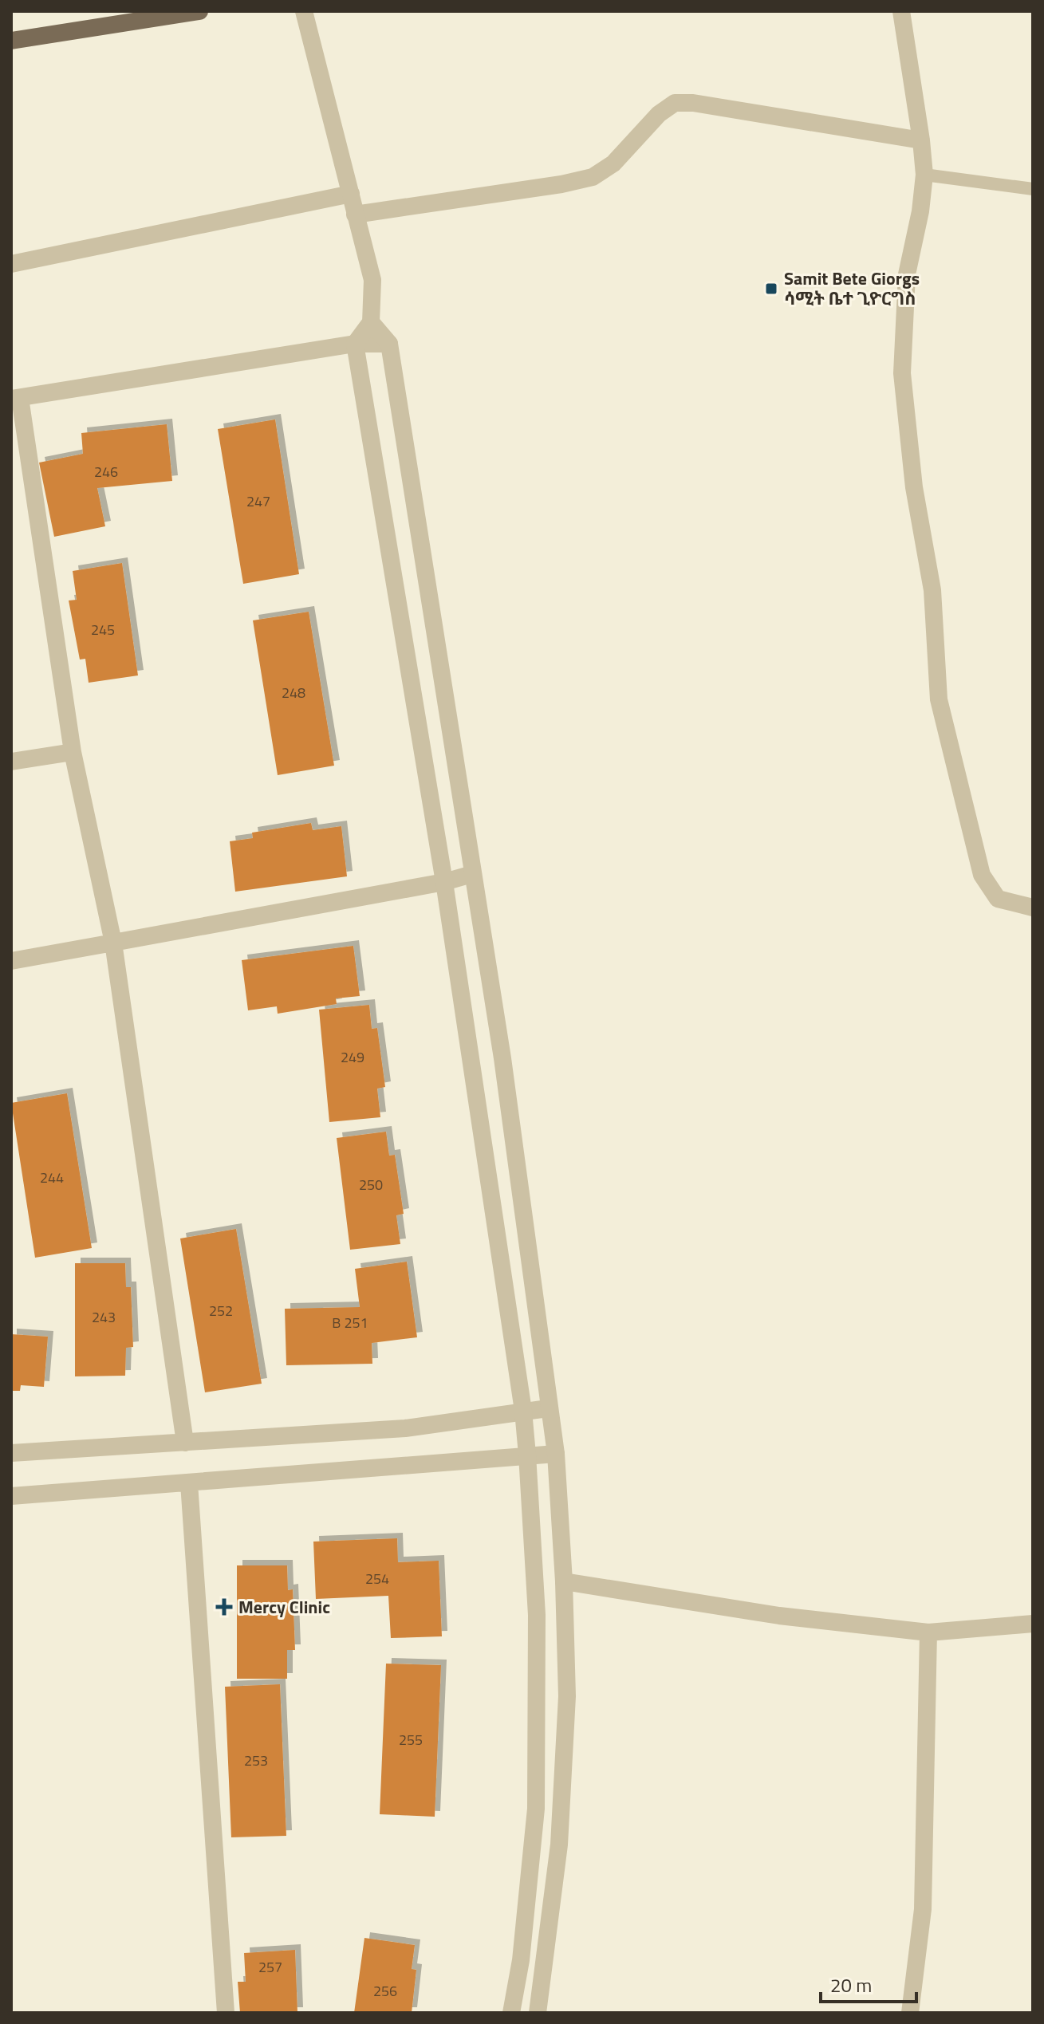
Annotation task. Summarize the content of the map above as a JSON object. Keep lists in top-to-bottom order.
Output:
{
  "places": {
    "transit": ["Samit Bete Giorgs ሳሚት ቤተ ጊዮርግስ"],
    "health": ["Mercy Clinic"]
  },
  "house_numbers": [
    "246",
    "247",
    "245",
    "248",
    "249",
    "244",
    "250",
    "252",
    "243",
    "B 251",
    "254",
    "255",
    "253",
    "257",
    "256"
  ],
  "scale_bar": "20 m"
}
